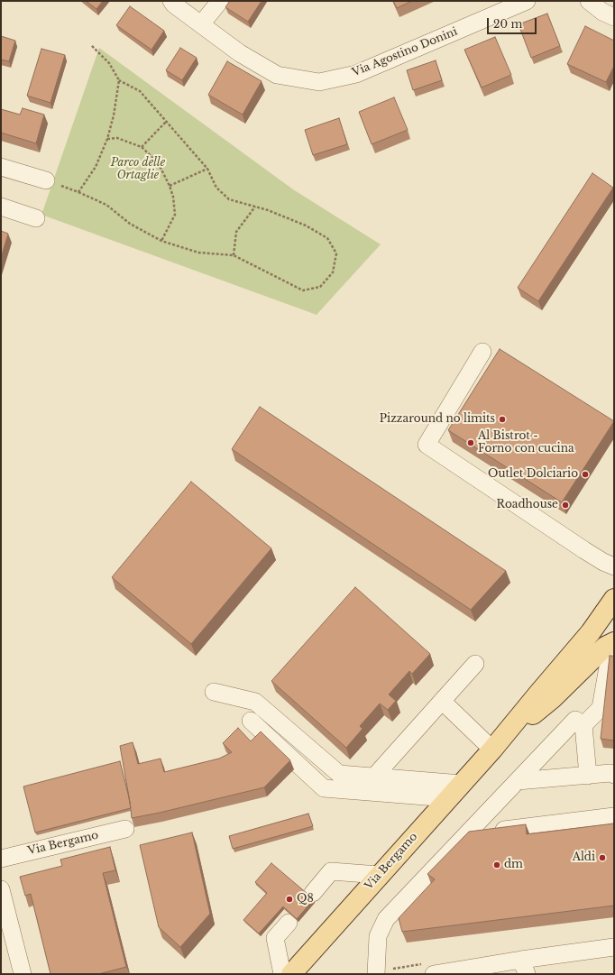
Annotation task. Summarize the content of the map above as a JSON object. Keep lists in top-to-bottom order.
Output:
{
  "streets": {
    "main road": ["Via Bergamo"],
    "street": ["Via Agostino Donini"]
  },
  "parks": ["Parco delle Ortaglie"],
  "places": [
    "Pizzaround no limits",
    "Al Bistrot - Forno con cucina",
    "Outlet Dolciario",
    "Roadhouse",
    "Aldi",
    "dm",
    "Q8"
  ],
  "scale_bar": "20 m"
}
